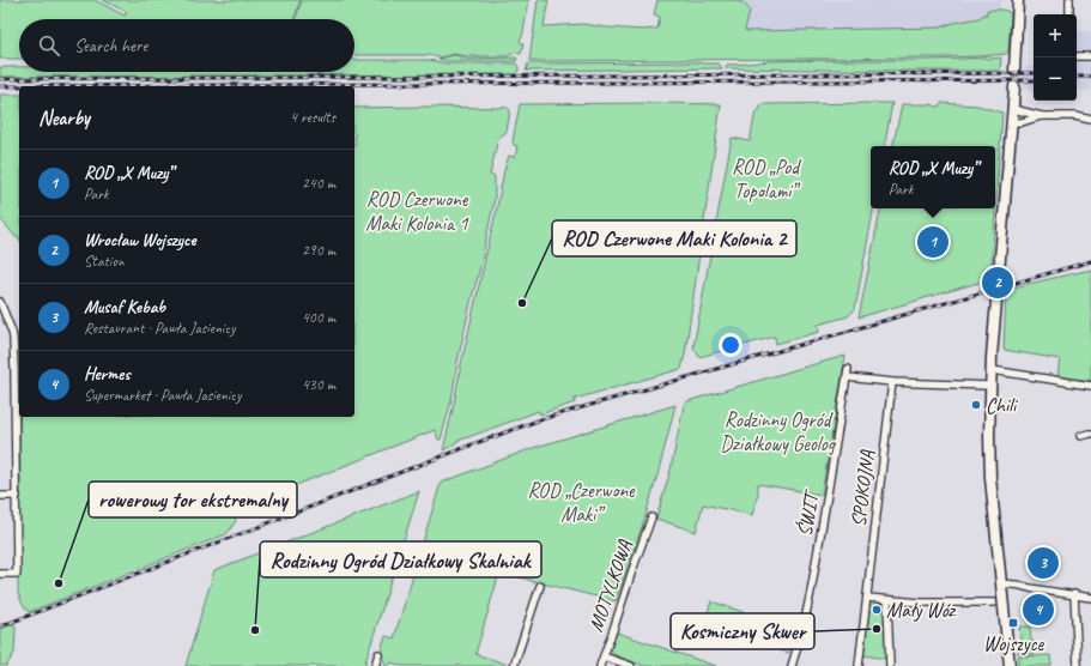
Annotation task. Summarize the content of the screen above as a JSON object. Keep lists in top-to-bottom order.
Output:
{
  "streets": {
    "street": ["SPOKOJNA", "ŚWIT", "MOTYLKOWA"]
  },
  "parks": [
    "ROD „Pod Topolami”",
    "ROD Czerwone Maki Kolonia 1",
    "Rodzinny Ogród Działkowy Geolog",
    "ROD „Czerwone Maki”"
  ],
  "places": {
    "other": [
      "ROD Czerwone Maki Kolonia 2",
      "Chili",
      "rowerowy tor ekstremalny",
      "Mały Wóz",
      "Kosmiczny Skwer",
      "Rodzinny Ogród Działkowy Skalniak"
    ],
    "transit": ["Wojszyce"]
  },
  "page": {
    "map_buttons": ["+", "−"],
    "search": "Search here",
    "heading": ["Nearby", "4 results"],
    "popup": ["ROD „X Muzy”", "Park"],
    "list": [
      {
        "mark": "1",
        "name": "ROD „X Muzy”",
        "note": "Park",
        "value": "240 m"
      },
      {
        "mark": "2",
        "name": "Wrocław Wojszyce",
        "note": "Station",
        "value": "290 m"
      },
      {
        "mark": "3",
        "name": "Musaf Kebab",
        "note": "Restaurant · Pawła Jasienicy",
        "value": "400 m"
      },
      {
        "mark": "4",
        "name": "Hermes",
        "note": "Supermarket · Pawła Jasienicy",
        "value": "430 m"
      }
    ],
    "pins": [
      "1",
      "2",
      "3",
      "4"
    ]
  }
}
